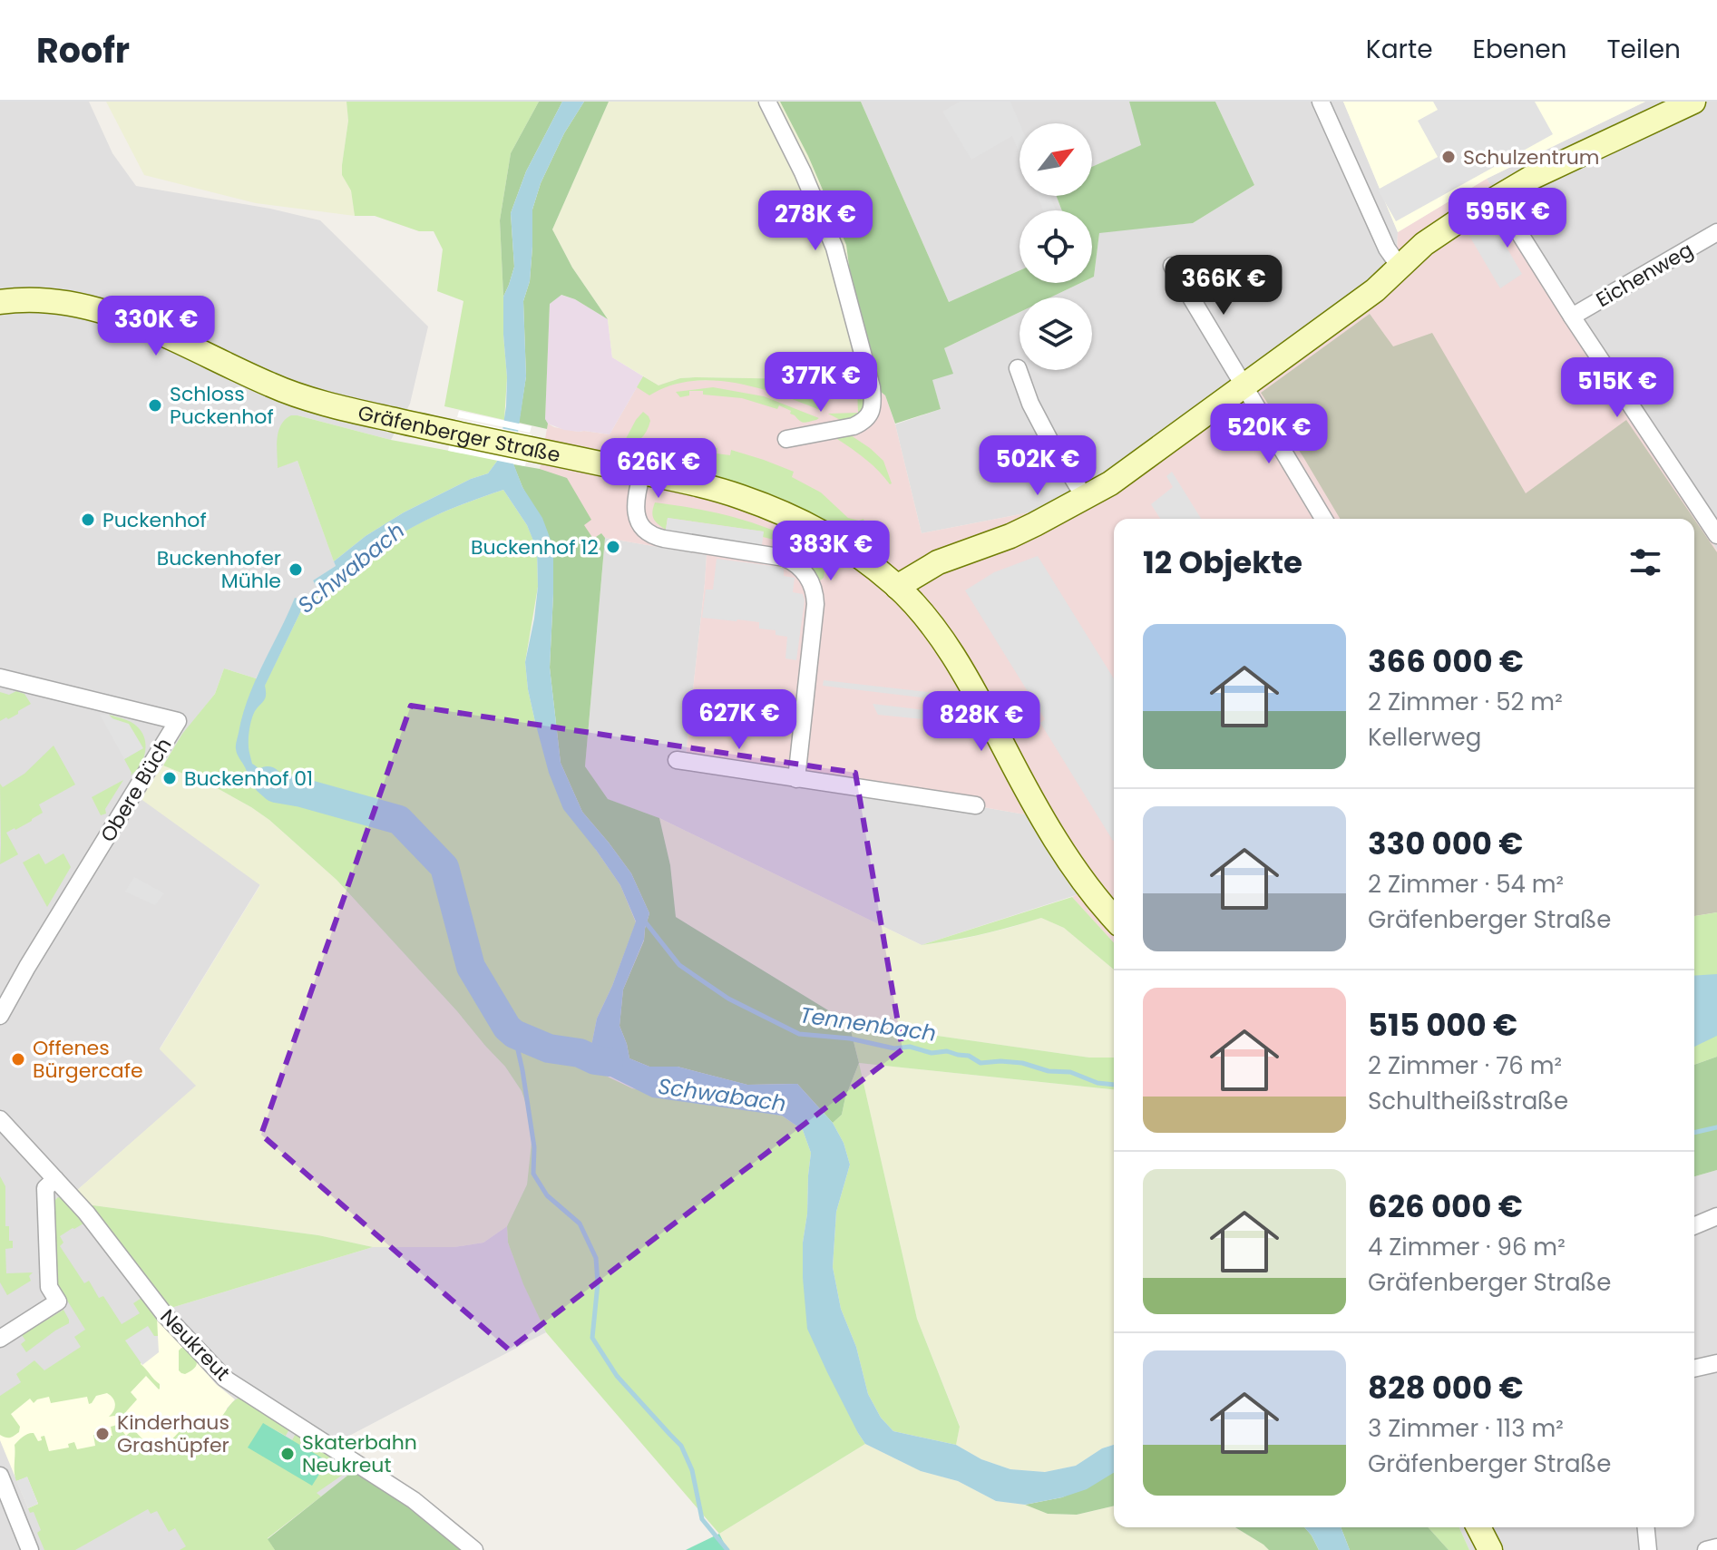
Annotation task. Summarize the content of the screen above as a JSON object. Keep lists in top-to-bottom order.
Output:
{
  "streets": {
    "main road": ["Gräfenberger Straße"],
    "street": ["Eichenweg", "Obere Büch", "Neukreut"]
  },
  "water": ["Schwabach", "Tennenbach"],
  "places": [
    "Schulzentrum",
    "Schloss Puckenhof",
    "Puckenhof",
    "Buckenhof 12",
    "Buckenhofer Mühle",
    "Buckenhof 01",
    "Offenes Bürgercafe",
    "Kinderhaus Grashüpfer",
    "Skaterbahn Neukreut"
  ],
  "north": "top right",
  "page": {
    "header": "Roofr",
    "nav": ["Karte", "Ebenen", "Teilen"],
    "price": [
      "595K €",
      "278K €",
      "366K €",
      "330K €",
      "377K €",
      "515K €",
      "520K €",
      "502K €",
      "626K €",
      "383K €",
      "627K €",
      "828K €"
    ],
    "heading": "12 Objekte",
    "list": [
      {
        "name": "366 000 €",
        "note": "2 Zimmer · 52 m² · Kellerweg"
      },
      {
        "name": "330 000 €",
        "note": "2 Zimmer · 54 m² · Gräfenberger Straße"
      },
      {
        "name": "515 000 €",
        "note": "2 Zimmer · 76 m² · Schultheißstraße"
      },
      {
        "name": "626 000 €",
        "note": "4 Zimmer · 96 m² · Gräfenberger Straße"
      },
      {
        "name": "828 000 €",
        "note": "3 Zimmer · 113 m² · Gräfenberger Straße"
      }
    ]
  }
}
